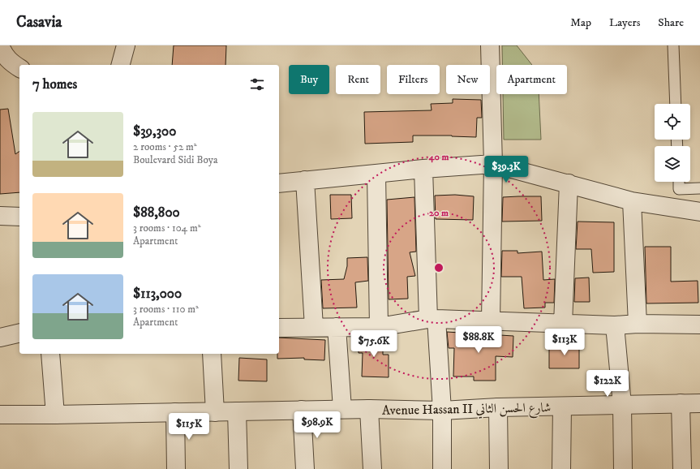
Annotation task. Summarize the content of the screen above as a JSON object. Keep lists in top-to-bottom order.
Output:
{
  "streets": {
    "street": ["Avenue Hassan II شارع الحسن الثاني"]
  },
  "page": {
    "header": "Casavia",
    "nav": ["Map", "Layers", "Share"],
    "chip": [
      "Buy",
      "Rent",
      "Filters",
      "New",
      "Apartment"
    ],
    "heading": "7 homes",
    "list": [
      {
        "name": "$39,300",
        "note": "2 rooms · 52 m² · Boulevard Sidi Boya"
      },
      {
        "name": "$88,800",
        "note": "3 rooms · 104 m² · Apartment"
      },
      {
        "name": "$113,000",
        "note": "3 rooms · 110 m² · Apartment"
      }
    ],
    "price": [
      "$39.3K",
      "$88.8K",
      "$113K",
      "$75.6K",
      "$122K",
      "$98.9K",
      "$115K"
    ]
  },
  "rings": ["40 m", "20 m"]
}
